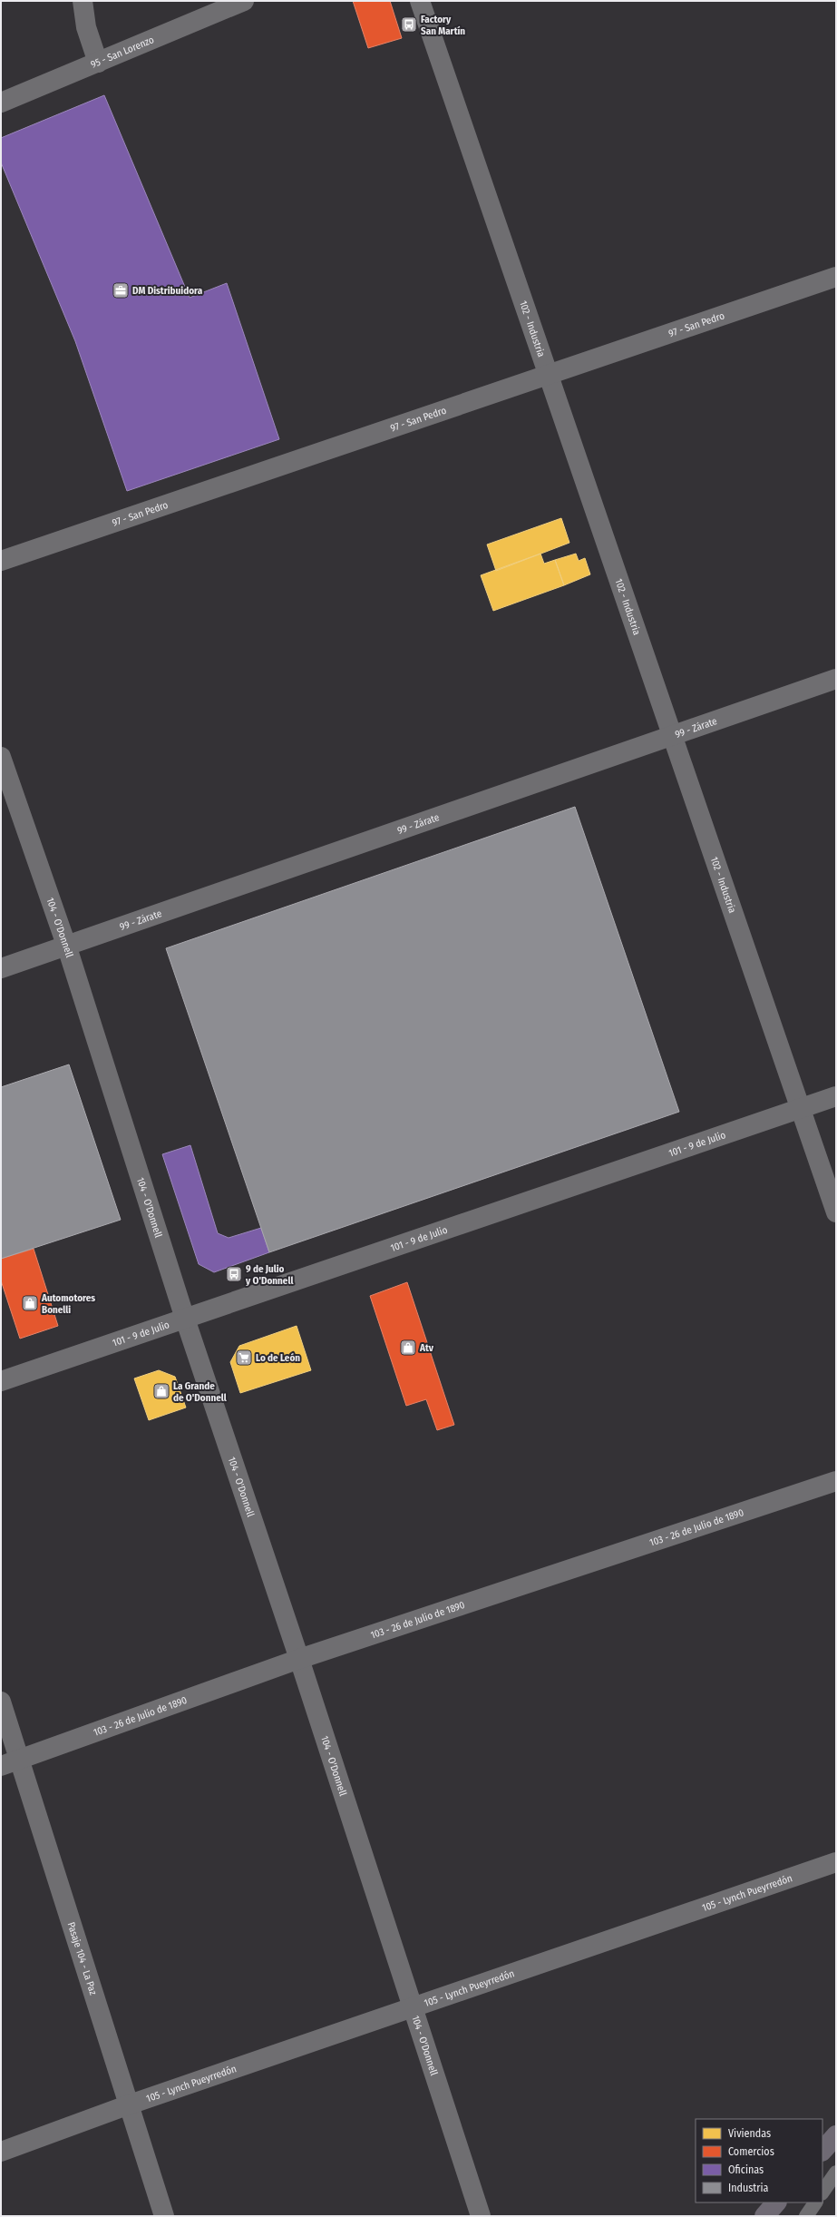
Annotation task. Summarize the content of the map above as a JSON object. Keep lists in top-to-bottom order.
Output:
{
  "streets": {
    "street": [
      "95 - San Lorenzo",
      "97 - San Pedro",
      "102 - Industria",
      "99 - Zárate",
      "104 - O'Donnell",
      "101 - 9 de Julio",
      "103 - 26 de Julio de 1890",
      "105 - Lynch Pueyrredón",
      "Pasaje 104 - La Paz"
    ]
  },
  "crossings": [
    ["97 - San Pedro", "102 - Industria"],
    ["102 - Industria", "99 - Zárate"],
    ["102 - Industria", "101 - 9 de Julio"],
    ["99 - Zárate", "104 - O'Donnell"],
    ["104 - O'Donnell", "101 - 9 de Julio"],
    ["104 - O'Donnell", "103 - 26 de Julio de 1890"],
    ["104 - O'Donnell", "105 - Lynch Pueyrredón"],
    ["103 - 26 de Julio de 1890", "Pasaje 104 - La Paz"],
    ["105 - Lynch Pueyrredón", "Pasaje 104 - La Paz"]
  ],
  "places": {
    "bus stop": ["Factory San Martín", "9 de Julio y O'Donnell"],
    "office": ["DM Distribuidora"],
    "shop": ["Automotores Bonelli", "Atv", "La Grande de O'Donnell"],
    "supermarket": ["Lo de León"]
  },
  "legend": [
    "Viviendas",
    "Comercios",
    "Oficinas",
    "Industria"
  ]
}
